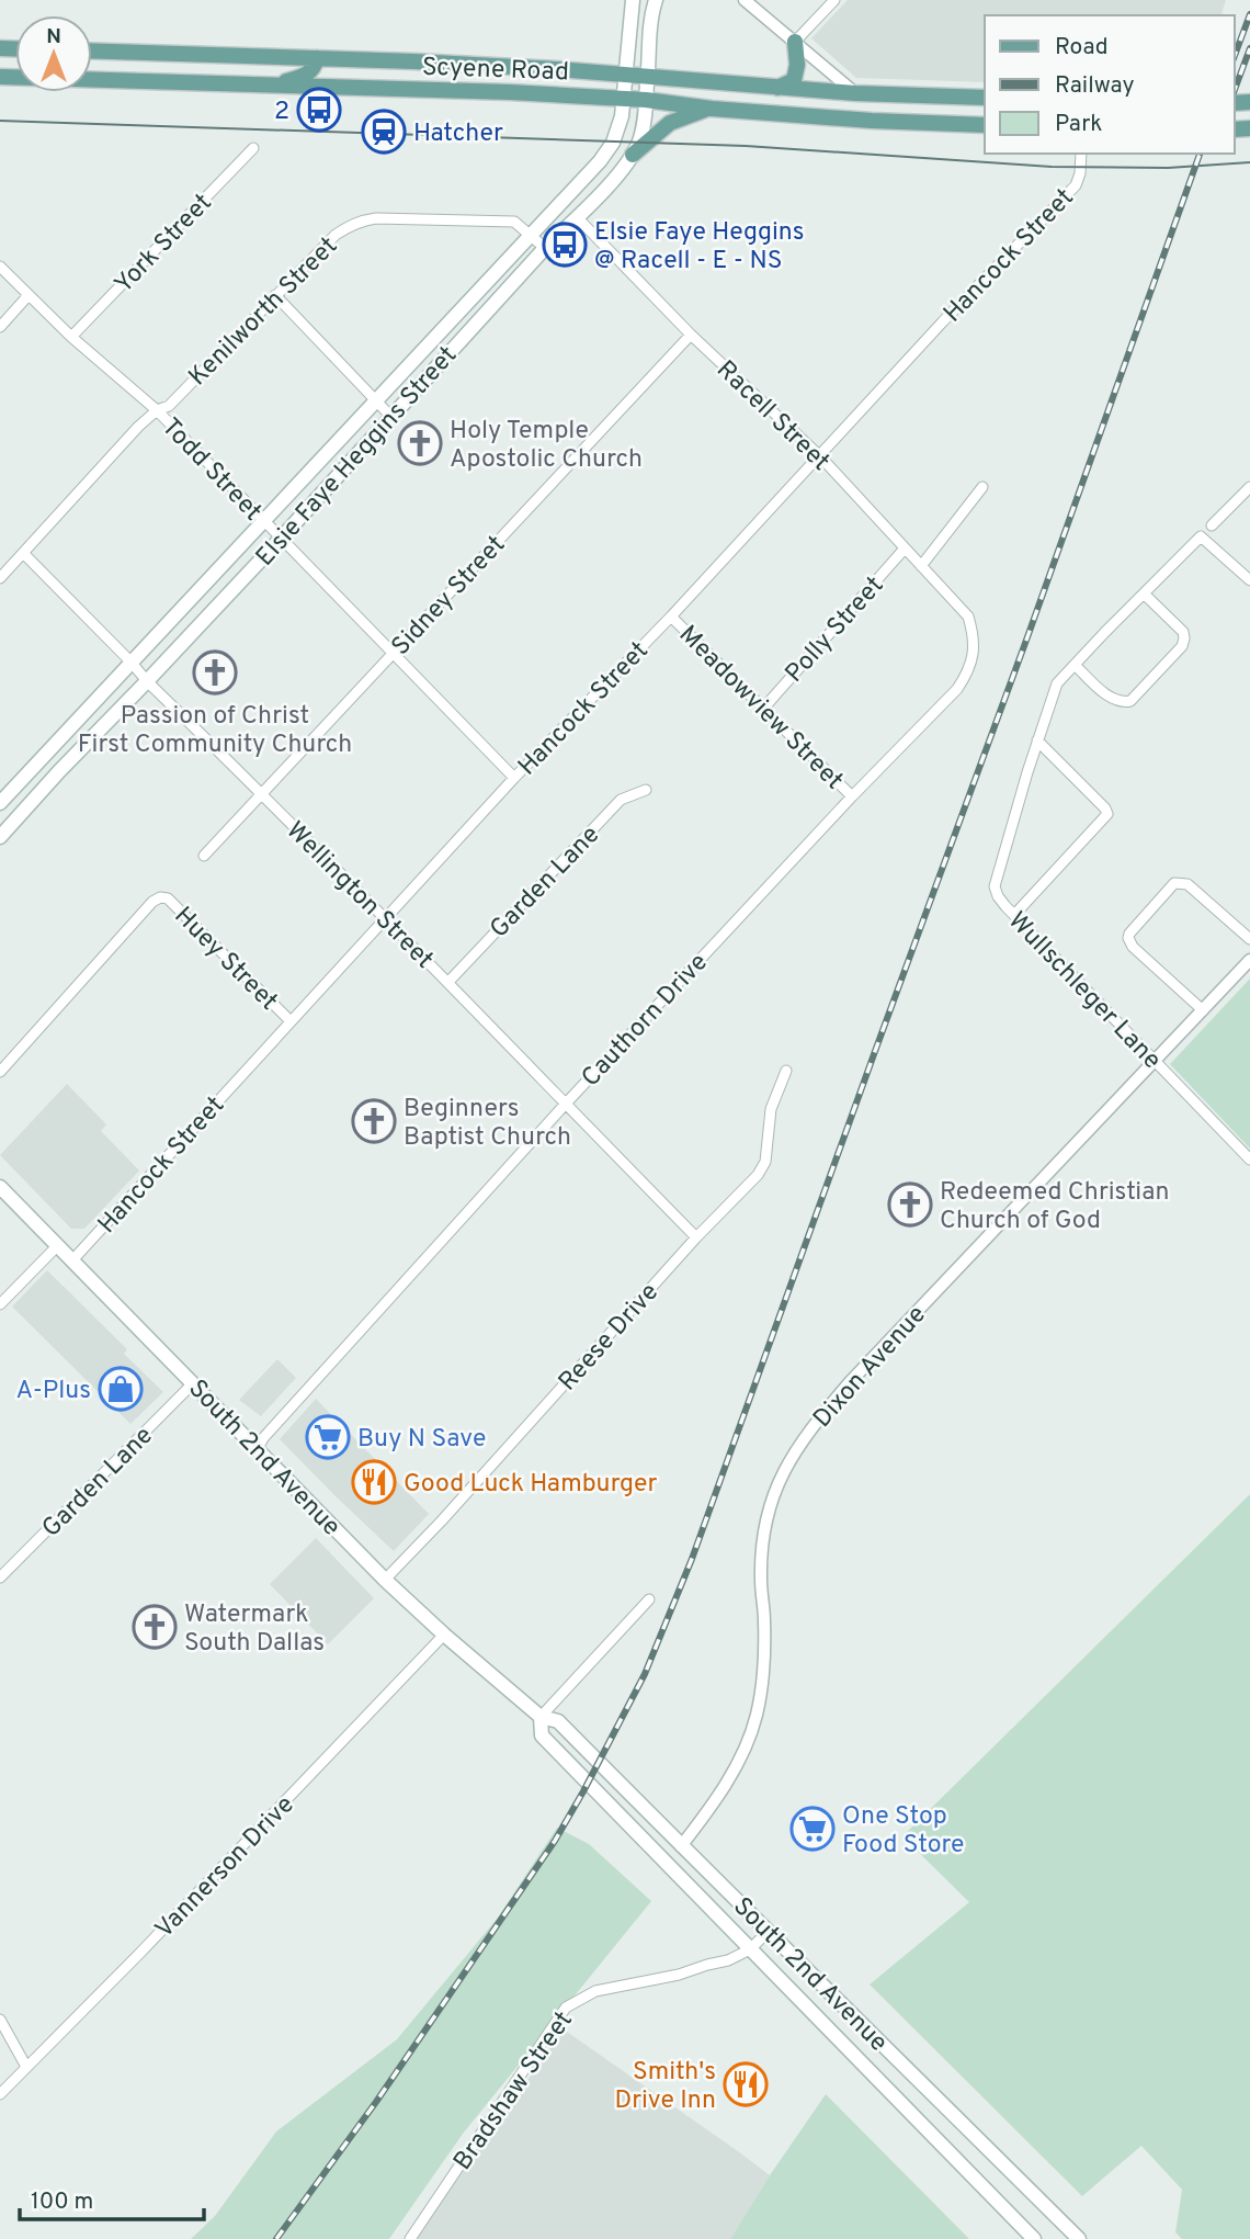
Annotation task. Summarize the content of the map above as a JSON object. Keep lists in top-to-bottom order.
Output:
{
  "streets": {
    "main road": ["Scyene Road", "Elsie Faye Heggins Street", "South 2nd Avenue"],
    "street": [
      "York Street",
      "Hancock Street",
      "Kenilworth Street",
      "Racell Street",
      "Todd Street",
      "Sidney Street",
      "Polly Street",
      "Meadowview Street",
      "Garden Lane",
      "Wellington Street",
      "Huey Street",
      "Wullschleger Lane",
      "Cauthorn Drive",
      "Reese Drive",
      "Dixon Avenue",
      "Vannerson Drive",
      "Bradshaw Street"
    ]
  },
  "crossings": [
    ["Scyene Road", "Elsie Faye Heggins Street"],
    ["York Street", "Todd Street"],
    ["Hancock Street", "Racell Street"],
    ["Hancock Street", "Todd Street"],
    ["Hancock Street", "Meadowview Street"],
    ["Hancock Street", "Wellington Street"],
    ["Hancock Street", "Huey Street"],
    ["Hancock Street", "South 2nd Avenue"],
    ["Kenilworth Street", "Elsie Faye Heggins Street"],
    ["Kenilworth Street", "Todd Street"],
    ["Kenilworth Street", "Wellington Street"],
    ["Racell Street", "Elsie Faye Heggins Street"],
    ["Racell Street", "Sidney Street"],
    ["Racell Street", "Polly Street"],
    ["Racell Street", "Cauthorn Drive"],
    ["Elsie Faye Heggins Street", "Todd Street"],
    ["Elsie Faye Heggins Street", "Wellington Street"],
    ["Todd Street", "Sidney Street"],
    ["Sidney Street", "Wellington Street"],
    ["Polly Street", "Meadowview Street"],
    ["Meadowview Street", "Cauthorn Drive"],
    ["Garden Lane", "Wellington Street"],
    ["Garden Lane", "South 2nd Avenue"],
    ["Wellington Street", "Cauthorn Drive"],
    ["Wellington Street", "Reese Drive"],
    ["Wullschleger Lane", "Dixon Avenue"],
    ["Cauthorn Drive", "South 2nd Avenue"],
    ["Reese Drive", "South 2nd Avenue"],
    ["Dixon Avenue", "South 2nd Avenue"],
    ["South 2nd Avenue", "Vannerson Drive"],
    ["South 2nd Avenue", "Bradshaw Street"]
  ],
  "places": {
    "bus stop": ["2", "Elsie Faye Heggins @ Racell - E - NS"],
    "station": ["Hatcher"],
    "church": [
      "Holy Temple Apostolic Church",
      "Passion of Christ First Community Church",
      "Beginners Baptist Church",
      "Redeemed Christian Church of God",
      "Watermark South Dallas"
    ],
    "shop": ["A-Plus"],
    "supermarket": ["Buy N Save", "One Stop Food Store"],
    "restaurant": ["Good Luck Hamburger", "Smith's Drive Inn"]
  },
  "legend": ["Road", "Railway", "Park"],
  "scale_bar": "100 m",
  "north": "top"
}
